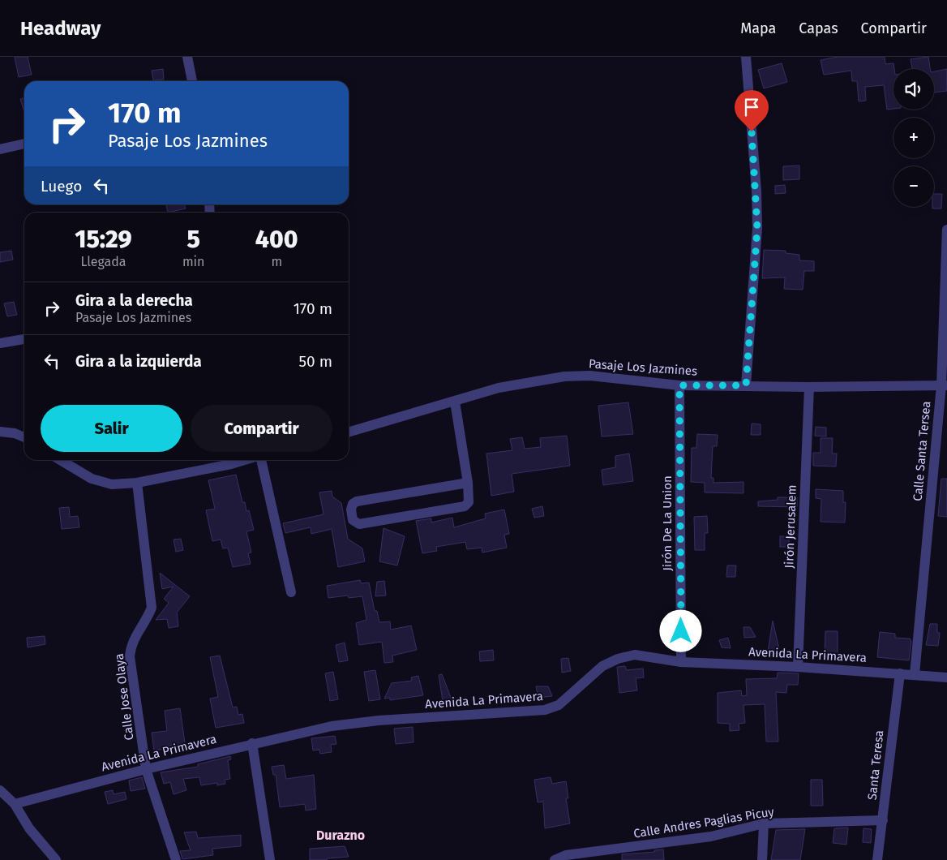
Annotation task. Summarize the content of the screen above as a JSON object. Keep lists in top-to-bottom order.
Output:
{
  "streets": {
    "street": [
      "Pasaje Los Jazmines",
      "Calle Santa Tersea",
      "Jirón De La Union",
      "Jirón Jerusalem",
      "Avenida La Primavera",
      "Calle Jose Olaya",
      "Santa Teresa",
      "Calle Andres Paglias Picuy"
    ]
  },
  "crossings": [
    ["Pasaje Los Jazmines", "Calle Santa Tersea"],
    ["Pasaje Los Jazmines", "Jirón De La Union"],
    ["Pasaje Los Jazmines", "Jirón Jerusalem"],
    ["Calle Santa Tersea", "Avenida La Primavera"],
    ["Jirón De La Union", "Avenida La Primavera"],
    ["Jirón Jerusalem", "Avenida La Primavera"],
    ["Avenida La Primavera", "Calle Jose Olaya"],
    ["Avenida La Primavera", "Santa Teresa"],
    ["Santa Teresa", "Calle Andres Paglias Picuy"]
  ],
  "districts": ["Durazno"],
  "page": {
    "header": "Headway",
    "nav": ["Mapa", "Capas", "Compartir"],
    "map_buttons": ["+", "−"],
    "turn": ["170 m", "Pasaje Los Jazmines"],
    "then": "Luego",
    "eta": [
      "15:29",
      "Llegada",
      "5",
      "min",
      "400",
      "m"
    ],
    "list": [
      {
        "name": "Gira a la derecha",
        "note": "Pasaje Los Jazmines",
        "value": "170 m"
      },
      {
        "name": "Gira a la izquierda",
        "value": "50 m"
      }
    ],
    "buttons": ["Salir", "Compartir"]
  }
}
